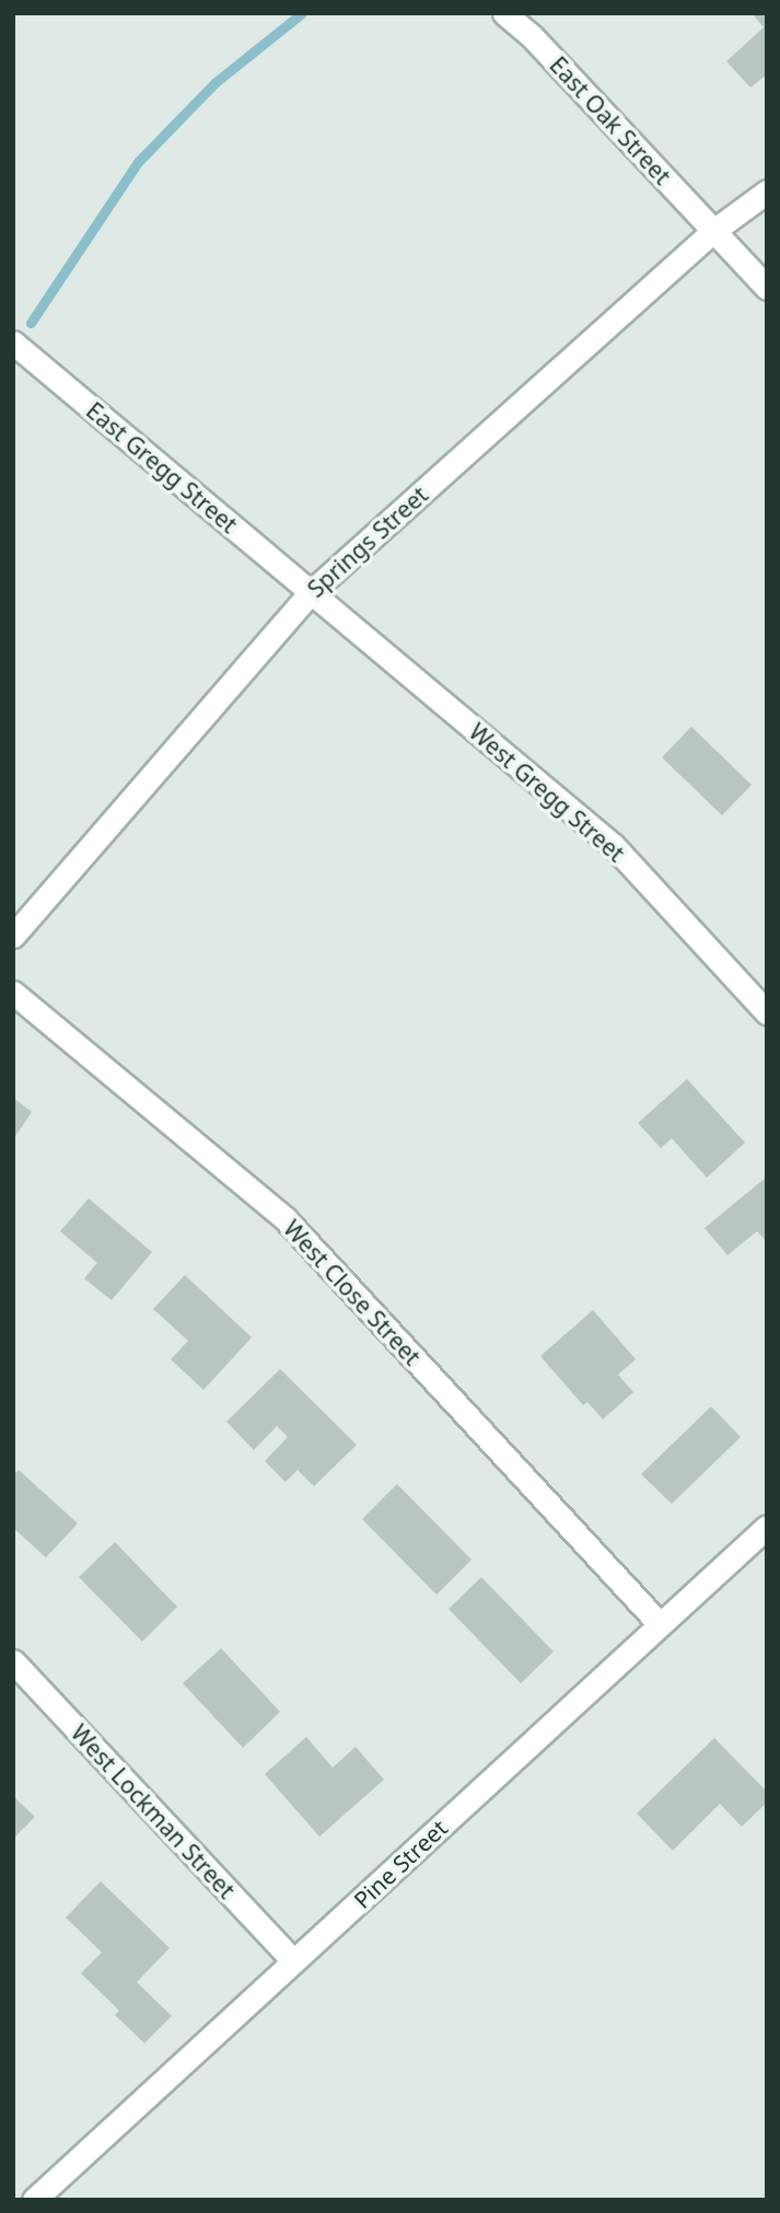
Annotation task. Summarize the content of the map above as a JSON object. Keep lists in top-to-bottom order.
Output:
{
  "streets": {
    "street": [
      "East Oak Street",
      "East Gregg Street",
      "Springs Street",
      "West Gregg Street",
      "West Close Street",
      "West Lockman Street",
      "Pine Street"
    ]
  },
  "crossings": [
    ["East Oak Street", "Springs Street"],
    ["East Gregg Street", "Springs Street"],
    ["East Gregg Street", "West Gregg Street"],
    ["Springs Street", "West Gregg Street"],
    ["West Close Street", "Pine Street"],
    ["West Lockman Street", "Pine Street"]
  ]
}
